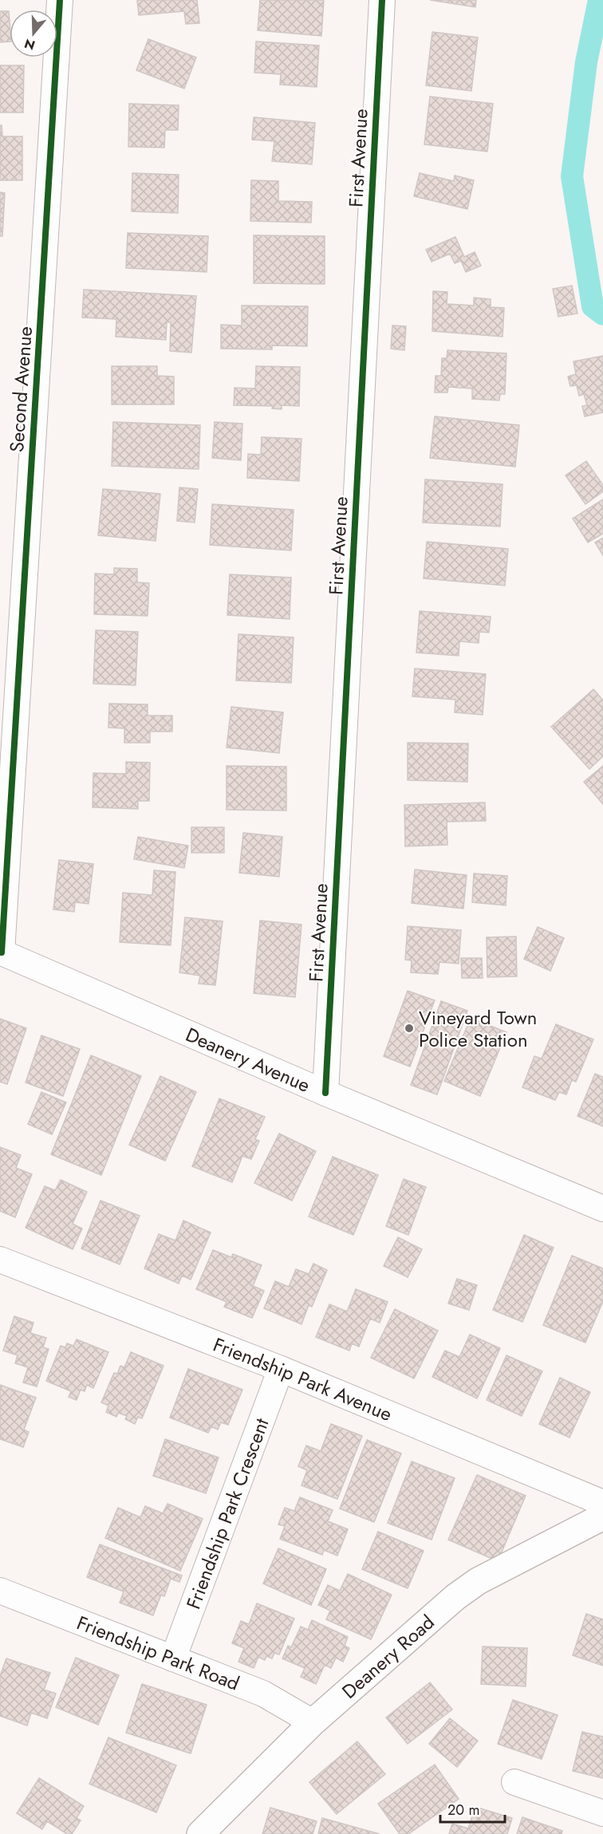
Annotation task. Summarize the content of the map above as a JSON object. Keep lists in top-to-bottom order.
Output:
{
  "streets": {
    "street": [
      "First Avenue",
      "Second Avenue",
      "Deanery Avenue",
      "Friendship Park Avenue",
      "Friendship Park Crescent",
      "Friendship Park Road",
      "Deanery Road"
    ]
  },
  "crossings": [
    ["First Avenue", "Deanery Avenue"],
    ["Second Avenue", "Deanery Avenue"],
    ["Friendship Park Avenue", "Friendship Park Crescent"],
    ["Friendship Park Crescent", "Friendship Park Road"],
    ["Friendship Park Road", "Deanery Road"]
  ],
  "places": ["Vineyard Town Police Station"],
  "scale_bar": "20 m",
  "north": "bottom"
}
